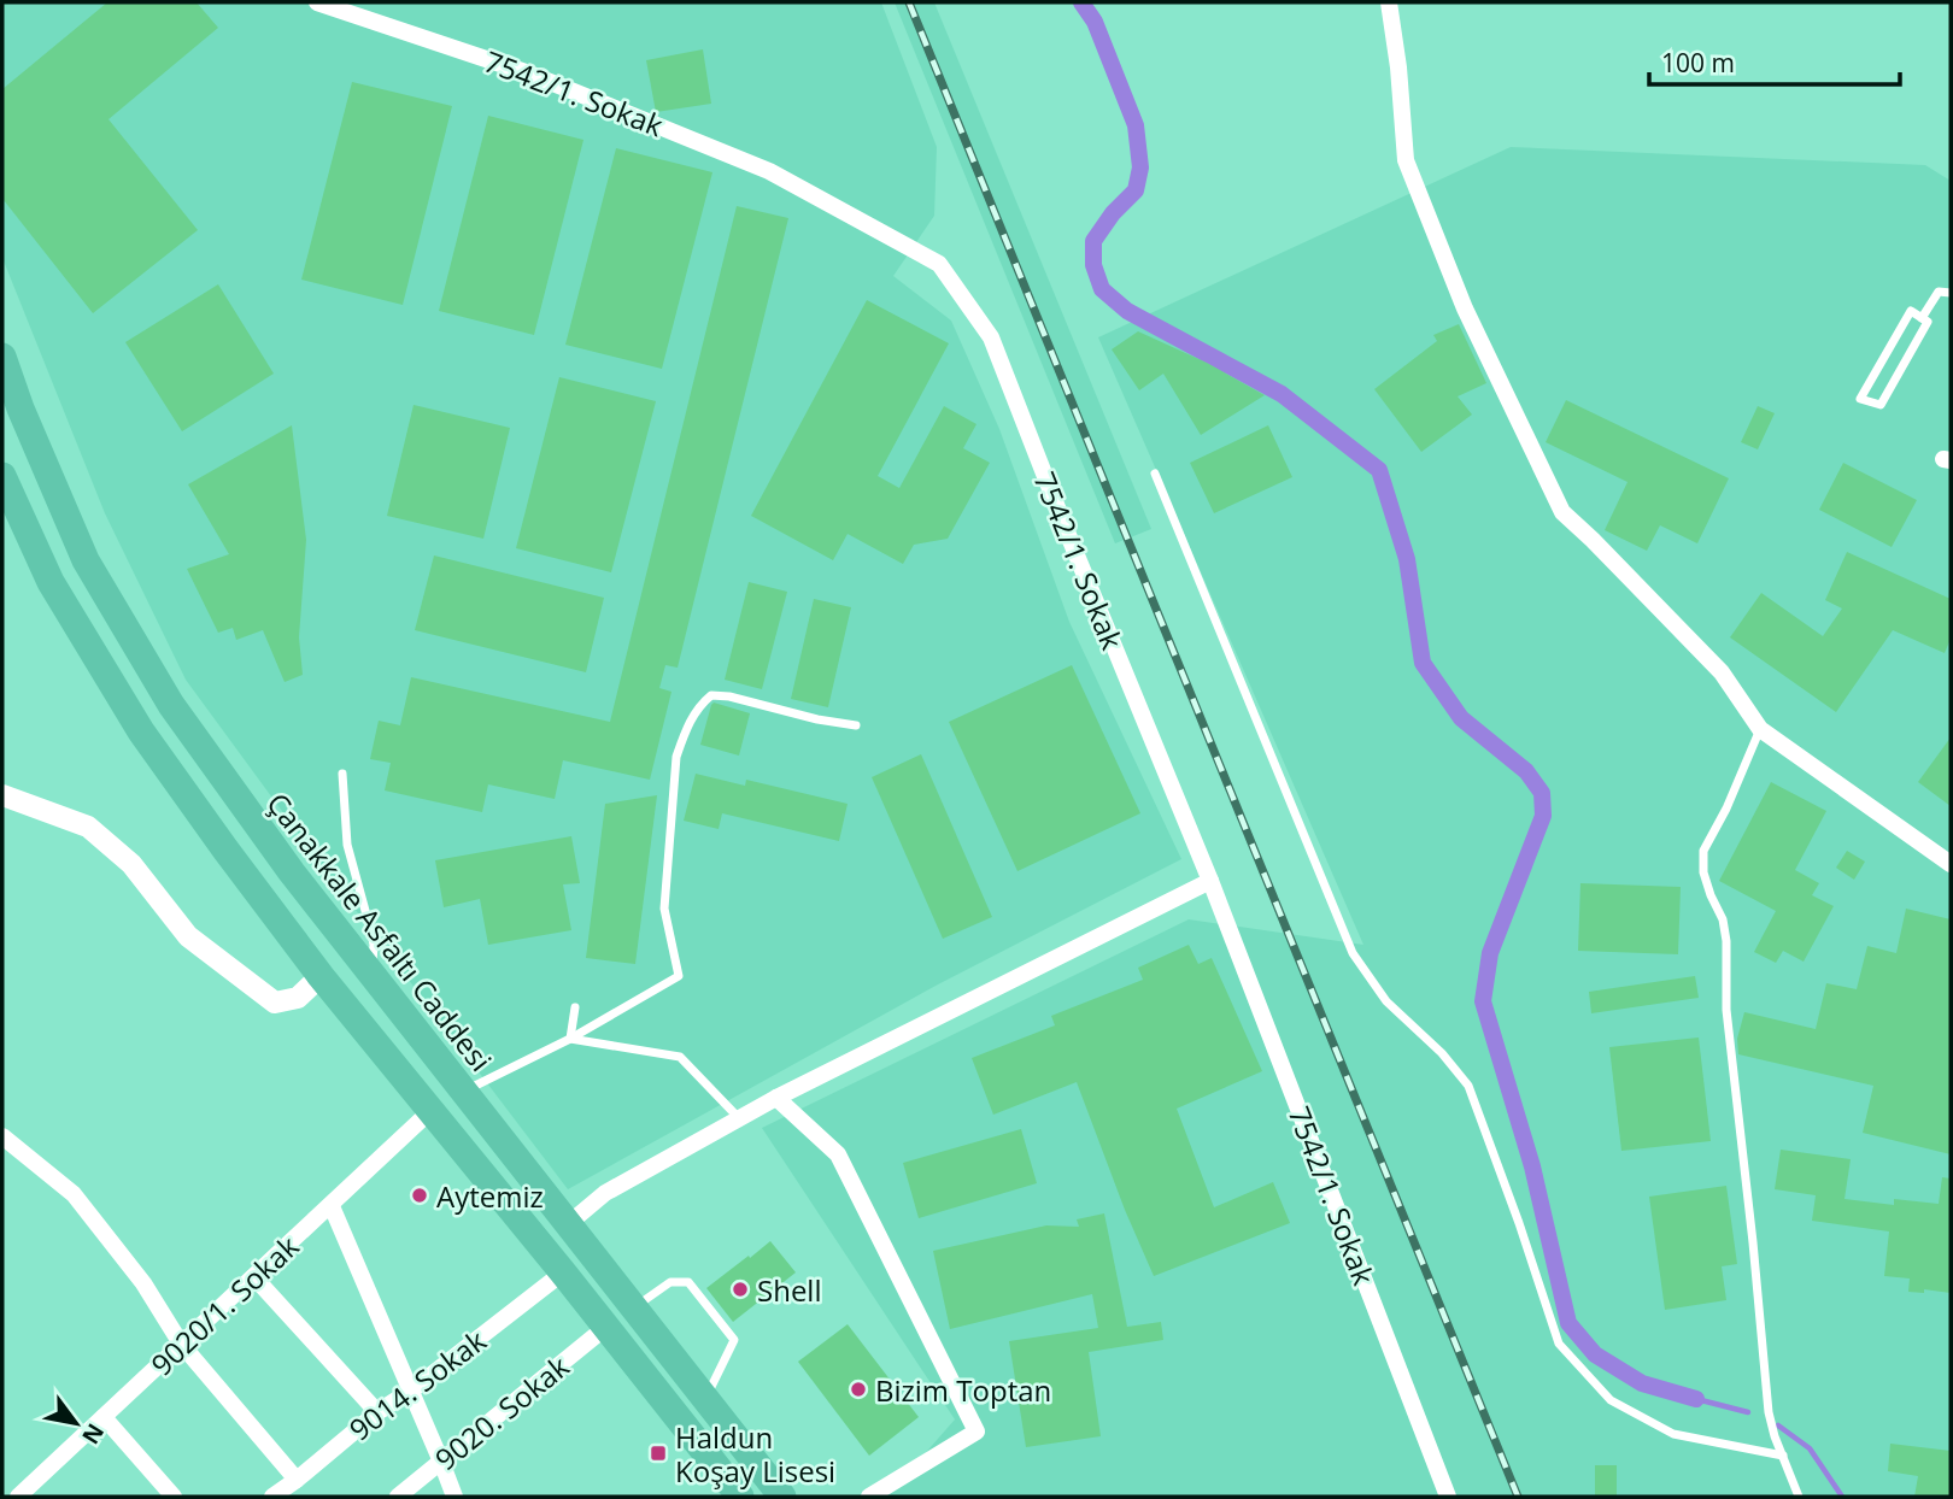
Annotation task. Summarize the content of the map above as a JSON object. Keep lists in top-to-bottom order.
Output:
{
  "streets": {
    "highway": ["Çanakkale Asfaltı Caddesi"],
    "street": [
      "7542/1. Sokak",
      "9020/1. Sokak",
      "9014. Sokak",
      "9020. Sokak"
    ]
  },
  "places": {
    "other": ["Aytemiz", "Shell", "Bizim Toptan"],
    "transit": ["Haldun Koşay Lisesi"]
  },
  "scale_bar": "100 m",
  "north": "bottom right"
}
